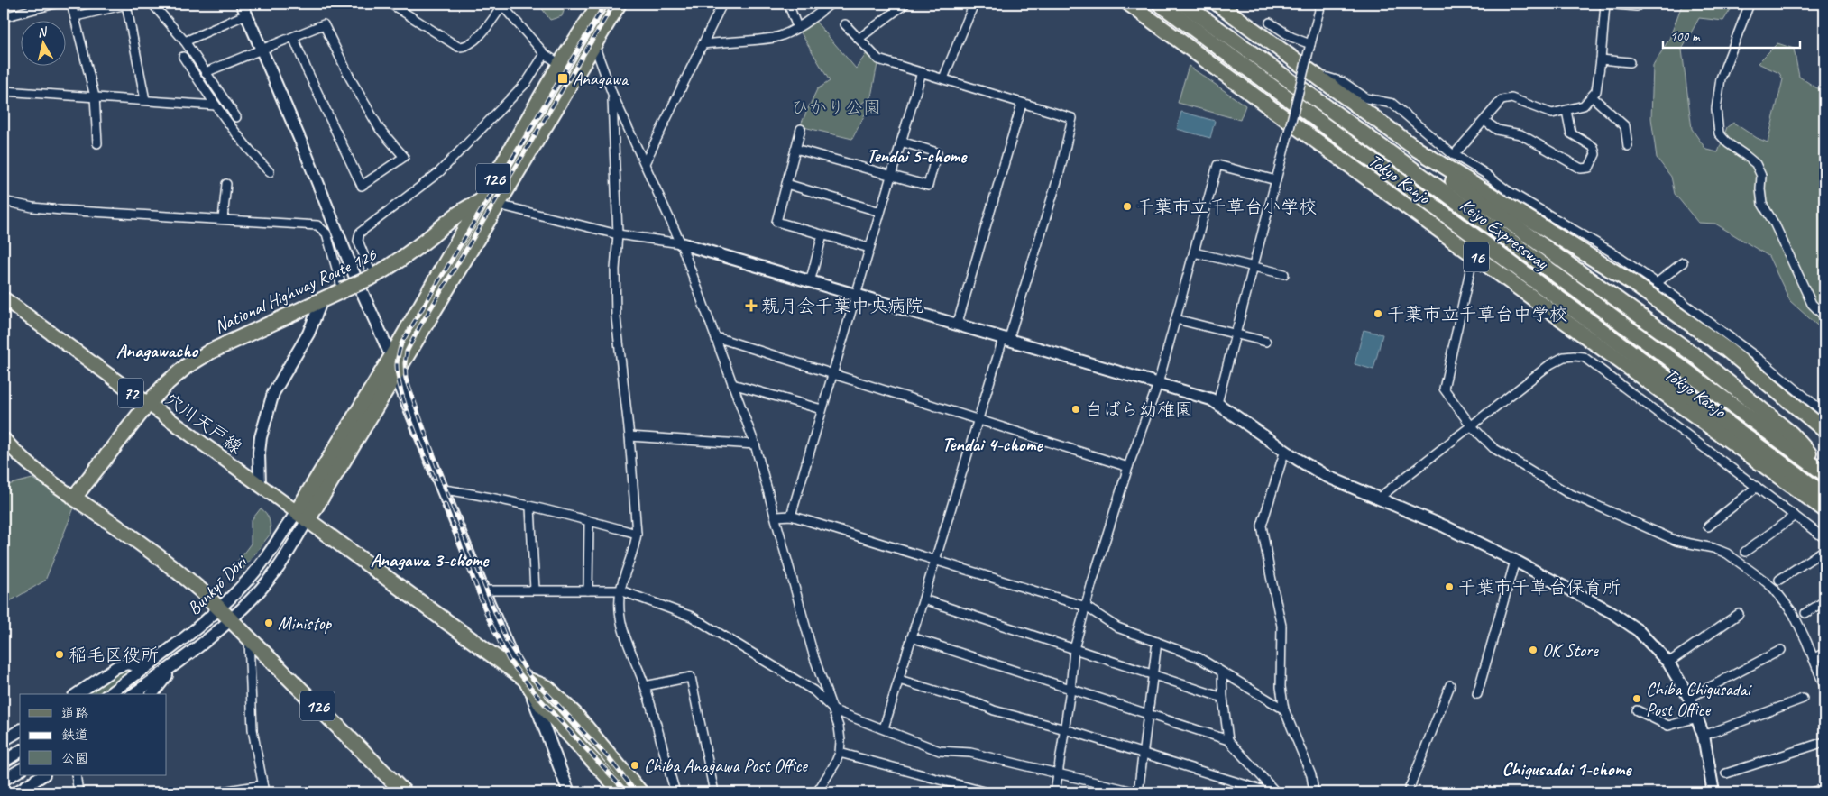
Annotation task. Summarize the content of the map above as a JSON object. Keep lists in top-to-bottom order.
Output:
{
  "streets": {
    "highway": [
      "126",
      "Tokyo Kanjo",
      "Keiyo Expressway",
      "16",
      "National Highway Route 126"
    ],
    "main road": ["72", "穴川天戸線"],
    "street": ["Bunkyō Dōri"]
  },
  "crossings": [
    ["126", "National Highway Route 126"],
    ["126", "穴川天戸線"],
    ["126", "Bunkyō Dōri"],
    ["National Highway Route 126", "穴川天戸線"],
    ["穴川天戸線", "Bunkyō Dōri"]
  ],
  "districts": [
    "Tendai 5-chome",
    "Anagawacho",
    "Tendai 4-chome",
    "Anagawa 3-chome",
    "Chigusadai 1-chome"
  ],
  "parks": ["ひかり公園"],
  "places": {
    "transit": ["Anagawa"],
    "other": [
      "千葉市立千草台小学校",
      "千葉市立千草台中学校",
      "白ばら幼稚園",
      "千葉市千草台保育所",
      "Ministop",
      "OK Store",
      "稲毛区役所",
      "Chiba Chigusadai Post Office",
      "Chiba Anagawa Post Office"
    ],
    "health": ["親月会千葉中央病院"]
  },
  "legend": ["道路", "鉄道", "公園"],
  "scale_bar": "100 m",
  "north": "top"
}
